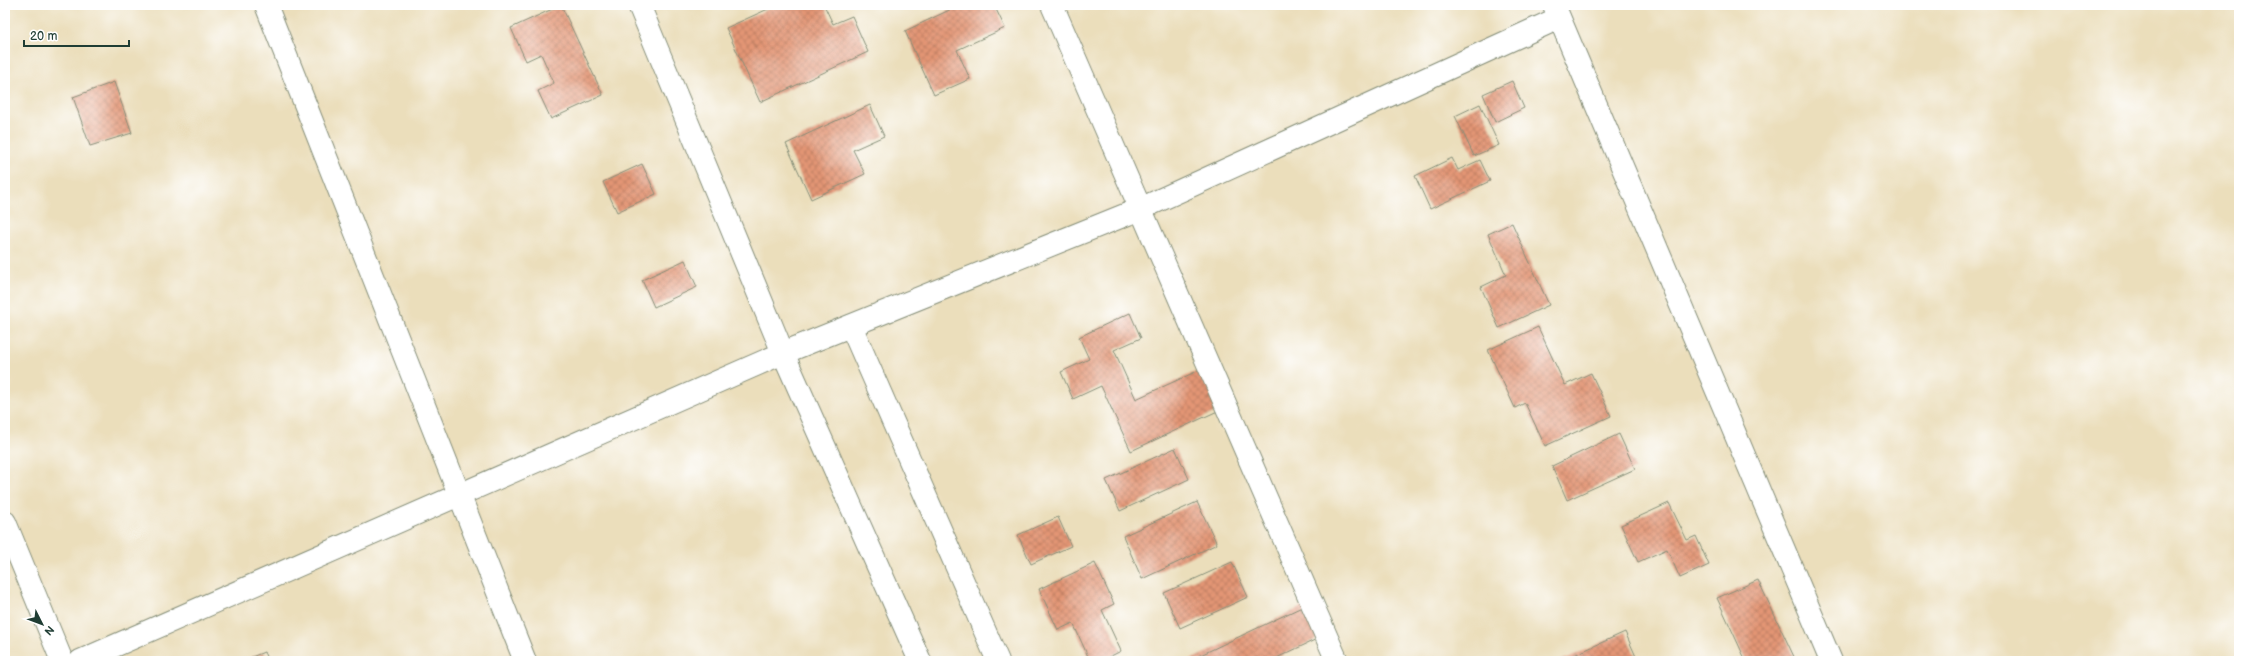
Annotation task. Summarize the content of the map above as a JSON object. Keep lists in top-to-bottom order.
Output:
{
  "scale_bar": "20 m",
  "north": "bottom right"
}
